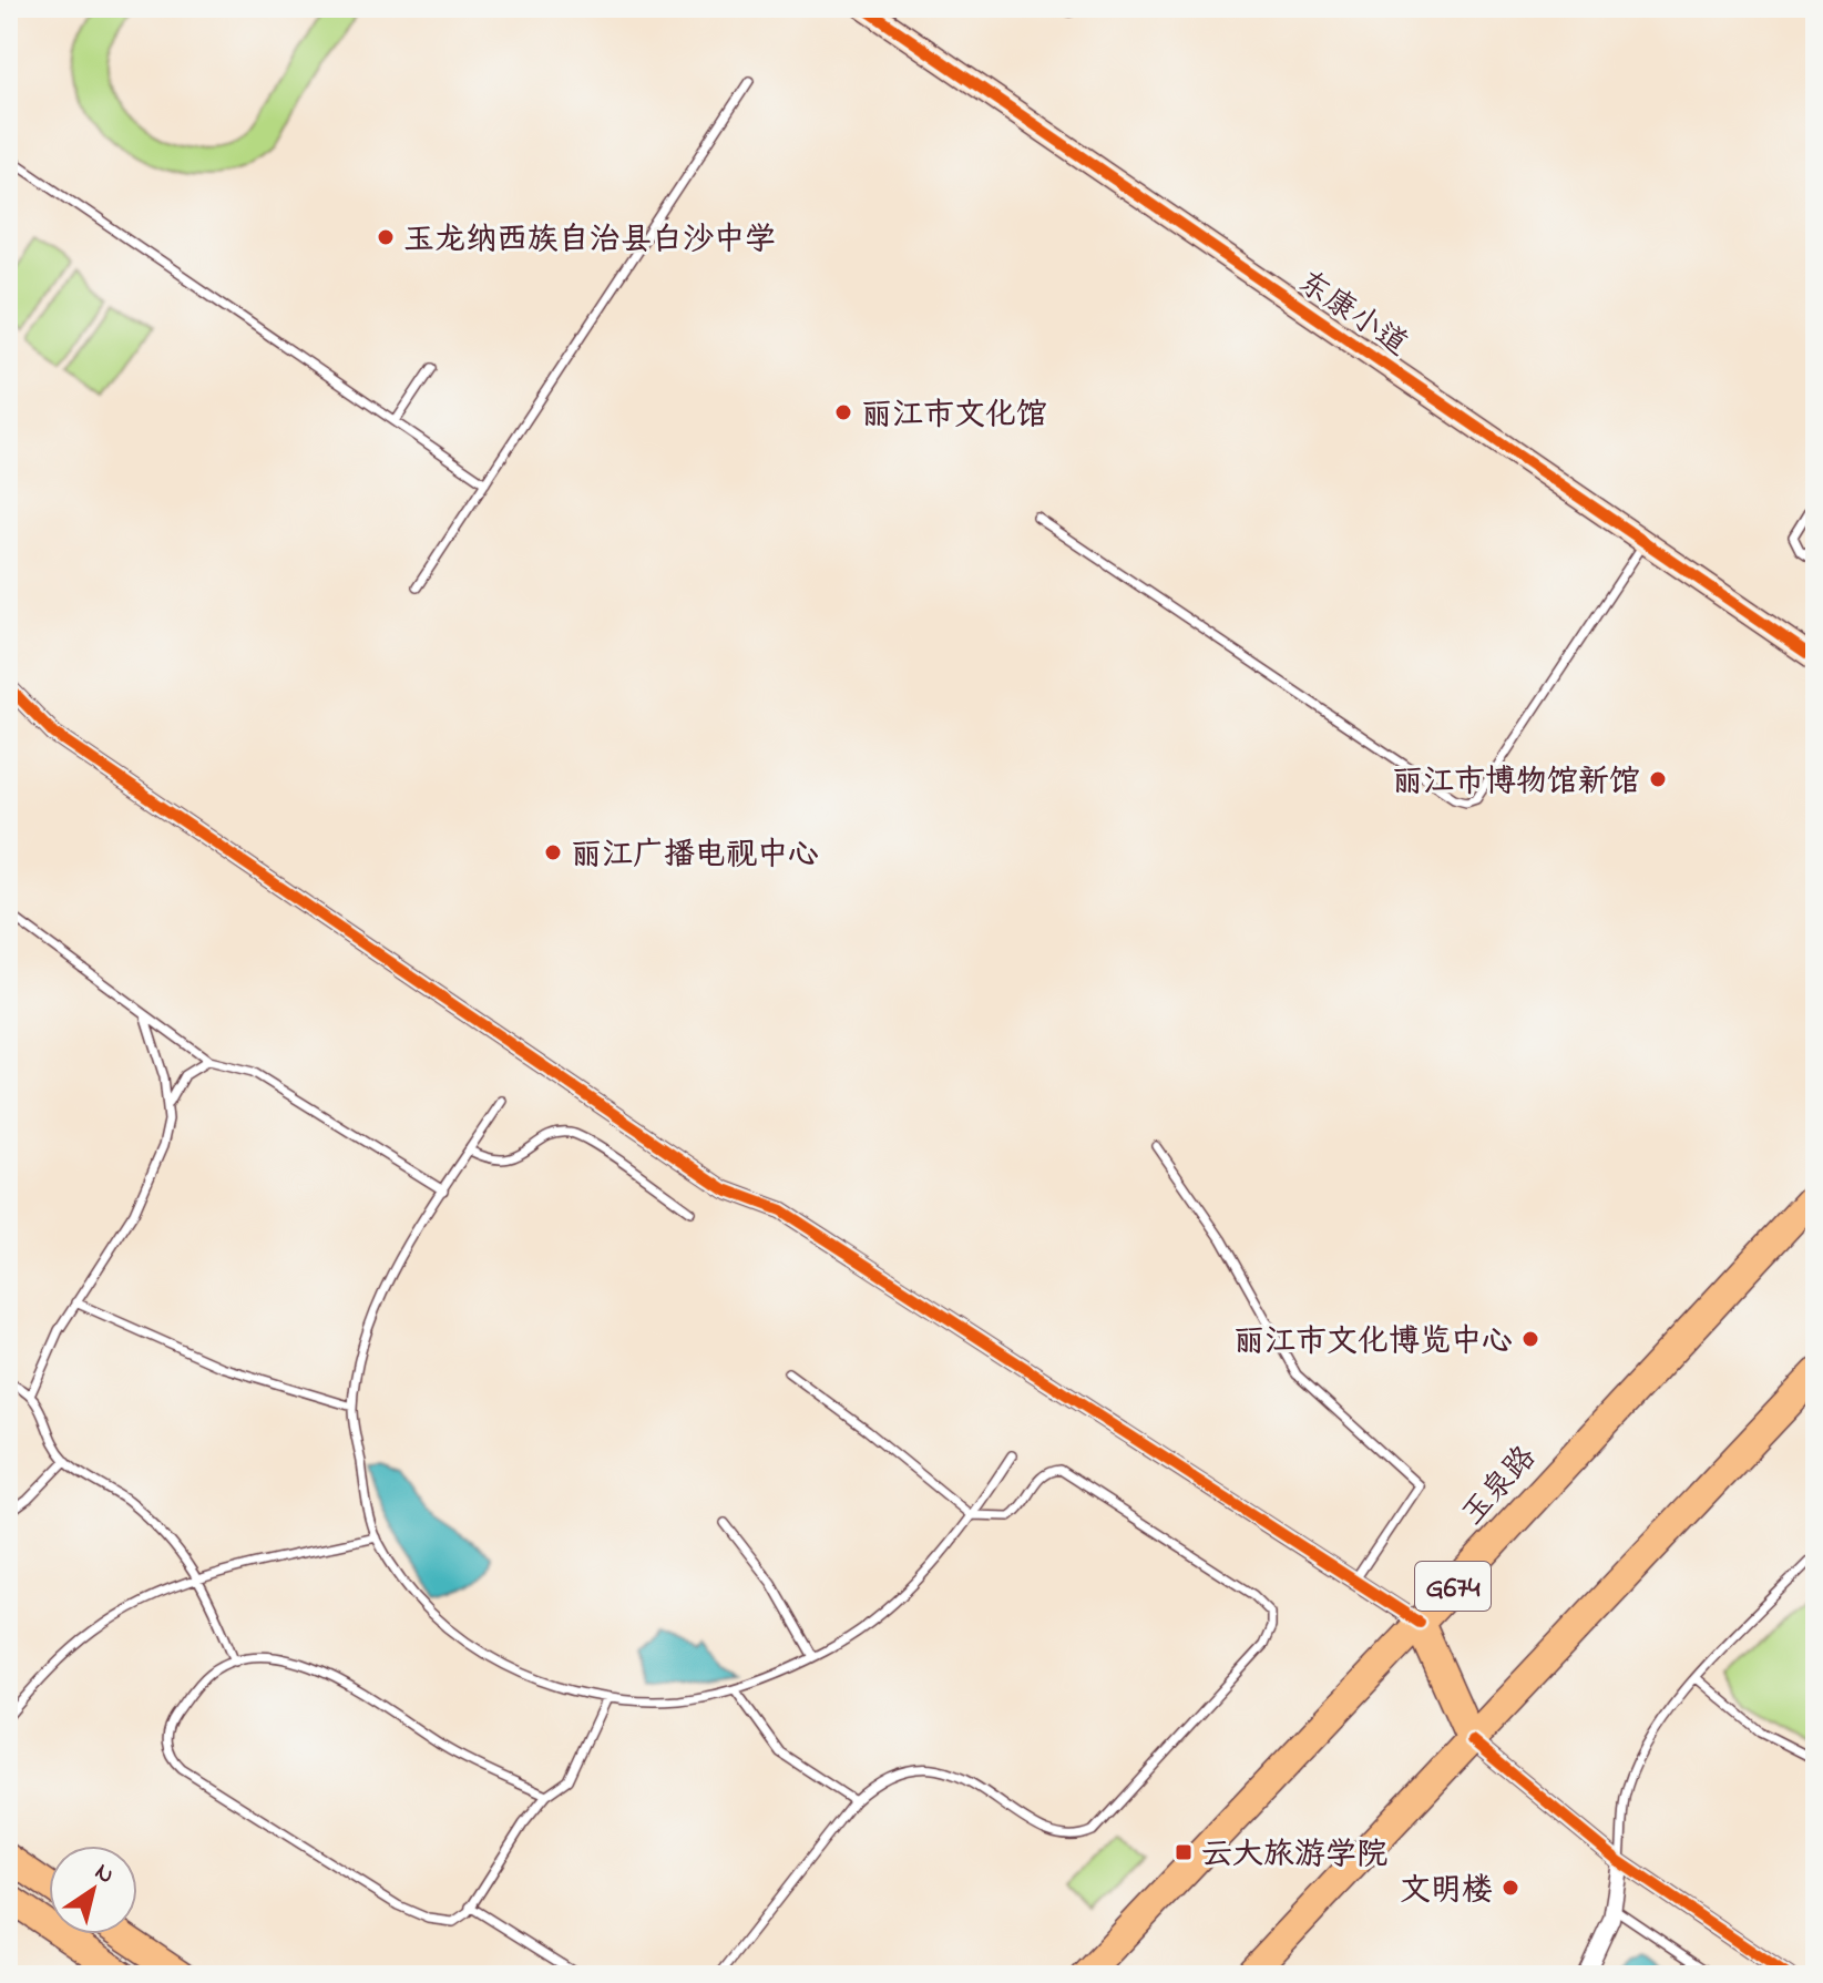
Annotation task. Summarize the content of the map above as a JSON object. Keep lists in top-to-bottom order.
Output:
{
  "streets": {
    "highway": ["玉泉路", "G674"],
    "street": ["东康小道"]
  },
  "places": {
    "other": [
      "玉龙纳西族自治县白沙中学",
      "丽江市文化馆",
      "丽江市博物馆新馆",
      "丽江广播电视中心",
      "丽江市文化博览中心",
      "文明楼"
    ],
    "transit": ["云大旅游学院"]
  },
  "north": "top right"
}
